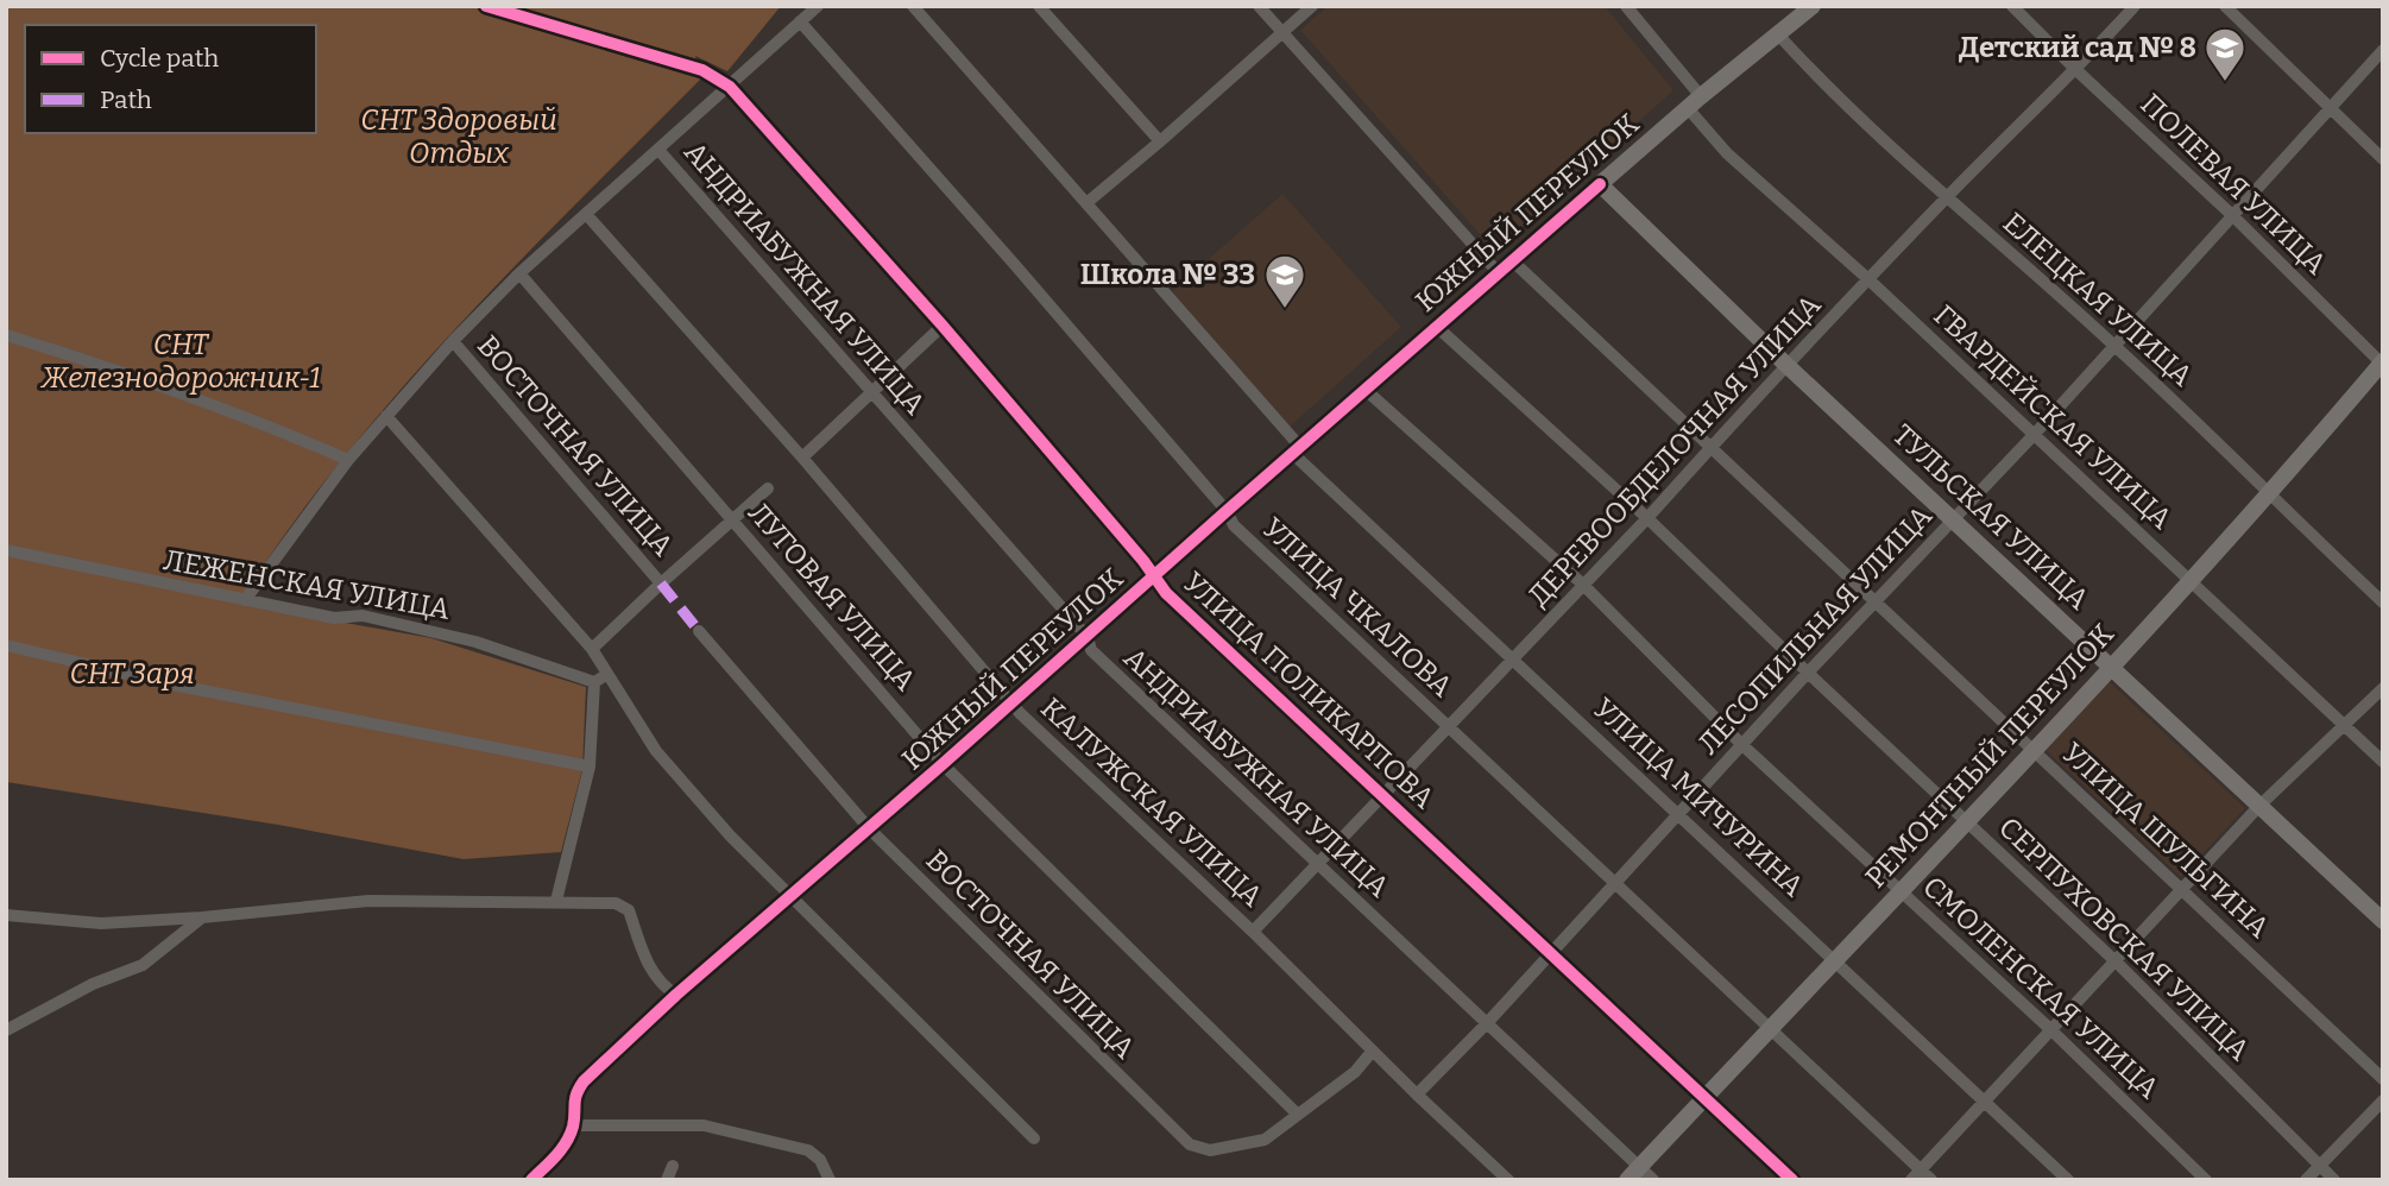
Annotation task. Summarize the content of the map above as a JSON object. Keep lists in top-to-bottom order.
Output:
{
  "streets": {
    "main road": ["ЮЖНЫЙ ПЕРЕУЛОК", "ТУЛЬСКАЯ УЛИЦА", "РЕМОНТНЫЙ ПЕРЕУЛОК"],
    "street": [
      "ПОЛЕВАЯ УЛИЦА",
      "АНДРИАБУЖНАЯ УЛИЦА",
      "ЕЛЕЦКАЯ УЛИЦА",
      "ГВАРДЕЙСКАЯ УЛИЦА",
      "ВОСТОЧНАЯ УЛИЦА",
      "ДЕРЕВООБДЕЛОЧНАЯ УЛИЦА",
      "ЛЕЖЕНСКАЯ УЛИЦА",
      "ЛУГОВАЯ УЛИЦА",
      "УЛИЦА ЧКАЛОВА",
      "ЛЕСОПИЛЬНАЯ УЛИЦА",
      "УЛИЦА ПОЛИКАРПОВА",
      "УЛИЦА МИЧУРИНА",
      "КАЛУЖСКАЯ УЛИЦА",
      "УЛИЦА ШУЛЬГИНА",
      "СЕРПУХОВСКАЯ УЛИЦА",
      "СМОЛЕНСКАЯ УЛИЦА"
    ]
  },
  "crossings": [
    ["ПОЛЕВАЯ УЛИЦА", "ДЕРЕВООБДЕЛОЧНАЯ УЛИЦА"],
    ["ПОЛЕВАЯ УЛИЦА", "ЛЕСОПИЛЬНАЯ УЛИЦА"],
    ["ПОЛЕВАЯ УЛИЦА", "РЕМОНТНЫЙ ПЕРЕУЛОК"],
    ["ЮЖНЫЙ ПЕРЕУЛОК", "АНДРИАБУЖНАЯ УЛИЦА"],
    ["ЮЖНЫЙ ПЕРЕУЛОК", "ЕЛЕЦКАЯ УЛИЦА"],
    ["ЮЖНЫЙ ПЕРЕУЛОК", "ГВАРДЕЙСКАЯ УЛИЦА"],
    ["ЮЖНЫЙ ПЕРЕУЛОК", "ВОСТОЧНАЯ УЛИЦА"],
    ["ЮЖНЫЙ ПЕРЕУЛОК", "ТУЛЬСКАЯ УЛИЦА"],
    ["ЮЖНЫЙ ПЕРЕУЛОК", "ЛУГОВАЯ УЛИЦА"],
    ["ЮЖНЫЙ ПЕРЕУЛОК", "УЛИЦА ЧКАЛОВА"],
    ["ЮЖНЫЙ ПЕРЕУЛОК", "УЛИЦА ПОЛИКАРПОВА"],
    ["ЮЖНЫЙ ПЕРЕУЛОК", "УЛИЦА МИЧУРИНА"],
    ["ЮЖНЫЙ ПЕРЕУЛОК", "КАЛУЖСКАЯ УЛИЦА"],
    ["ЮЖНЫЙ ПЕРЕУЛОК", "УЛИЦА ШУЛЬГИНА"],
    ["ЮЖНЫЙ ПЕРЕУЛОК", "СЕРПУХОВСКАЯ УЛИЦА"],
    ["ЮЖНЫЙ ПЕРЕУЛОК", "СМОЛЕНСКАЯ УЛИЦА"],
    ["АНДРИАБУЖНАЯ УЛИЦА", "ДЕРЕВООБДЕЛОЧНАЯ УЛИЦА"],
    ["АНДРИАБУЖНАЯ УЛИЦА", "ЛЕСОПИЛЬНАЯ УЛИЦА"],
    ["АНДРИАБУЖНАЯ УЛИЦА", "РЕМОНТНЫЙ ПЕРЕУЛОК"],
    ["ЕЛЕЦКАЯ УЛИЦА", "ДЕРЕВООБДЕЛОЧНАЯ УЛИЦА"],
    ["ЕЛЕЦКАЯ УЛИЦА", "ЛЕСОПИЛЬНАЯ УЛИЦА"],
    ["ЕЛЕЦКАЯ УЛИЦА", "РЕМОНТНЫЙ ПЕРЕУЛОК"],
    ["ГВАРДЕЙСКАЯ УЛИЦА", "ДЕРЕВООБДЕЛОЧНАЯ УЛИЦА"],
    ["ГВАРДЕЙСКАЯ УЛИЦА", "ЛЕСОПИЛЬНАЯ УЛИЦА"],
    ["ГВАРДЕЙСКАЯ УЛИЦА", "РЕМОНТНЫЙ ПЕРЕУЛОК"],
    ["ВОСТОЧНАЯ УЛИЦА", "ЛУГОВАЯ УЛИЦА"],
    ["ВОСТОЧНАЯ УЛИЦА", "КАЛУЖСКАЯ УЛИЦА"],
    ["ДЕРЕВООБДЕЛОЧНАЯ УЛИЦА", "ТУЛЬСКАЯ УЛИЦА"],
    ["ДЕРЕВООБДЕЛОЧНАЯ УЛИЦА", "УЛИЦА ЧКАЛОВА"],
    ["ДЕРЕВООБДЕЛОЧНАЯ УЛИЦА", "УЛИЦА ПОЛИКАРПОВА"],
    ["ДЕРЕВООБДЕЛОЧНАЯ УЛИЦА", "УЛИЦА МИЧУРИНА"],
    ["ДЕРЕВООБДЕЛОЧНАЯ УЛИЦА", "КАЛУЖСКАЯ УЛИЦА"],
    ["ДЕРЕВООБДЕЛОЧНАЯ УЛИЦА", "УЛИЦА ШУЛЬГИНА"],
    ["ДЕРЕВООБДЕЛОЧНАЯ УЛИЦА", "СЕРПУХОВСКАЯ УЛИЦА"],
    ["ДЕРЕВООБДЕЛОЧНАЯ УЛИЦА", "СМОЛЕНСКАЯ УЛИЦА"],
    ["ТУЛЬСКАЯ УЛИЦА", "ЛЕСОПИЛЬНАЯ УЛИЦА"],
    ["ТУЛЬСКАЯ УЛИЦА", "РЕМОНТНЫЙ ПЕРЕУЛОК"],
    ["УЛИЦА ЧКАЛОВА", "ЛЕСОПИЛЬНАЯ УЛИЦА"],
    ["УЛИЦА ЧКАЛОВА", "РЕМОНТНЫЙ ПЕРЕУЛОК"],
    ["ЛЕСОПИЛЬНАЯ УЛИЦА", "УЛИЦА ПОЛИКАРПОВА"],
    ["ЛЕСОПИЛЬНАЯ УЛИЦА", "УЛИЦА МИЧУРИНА"],
    ["ЛЕСОПИЛЬНАЯ УЛИЦА", "КАЛУЖСКАЯ УЛИЦА"],
    ["ЛЕСОПИЛЬНАЯ УЛИЦА", "УЛИЦА ШУЛЬГИНА"],
    ["ЛЕСОПИЛЬНАЯ УЛИЦА", "СЕРПУХОВСКАЯ УЛИЦА"],
    ["ЛЕСОПИЛЬНАЯ УЛИЦА", "СМОЛЕНСКАЯ УЛИЦА"],
    ["УЛИЦА ПОЛИКАРПОВА", "РЕМОНТНЫЙ ПЕРЕУЛОК"],
    ["РЕМОНТНЫЙ ПЕРЕУЛОК", "УЛИЦА МИЧУРИНА"],
    ["РЕМОНТНЫЙ ПЕРЕУЛОК", "УЛИЦА ШУЛЬГИНА"],
    ["РЕМОНТНЫЙ ПЕРЕУЛОК", "СЕРПУХОВСКАЯ УЛИЦА"],
    ["РЕМОНТНЫЙ ПЕРЕУЛОК", "СМОЛЕНСКАЯ УЛИЦА"]
  ],
  "parks": ["СНТ Здоровый Отдых", "СНТ Железнодорожник-1", "СНТ Заря"],
  "places": {
    "school or university": ["Детский сад № 8", "Школа № 33"]
  },
  "legend": ["Cycle path", "Path"]
}
